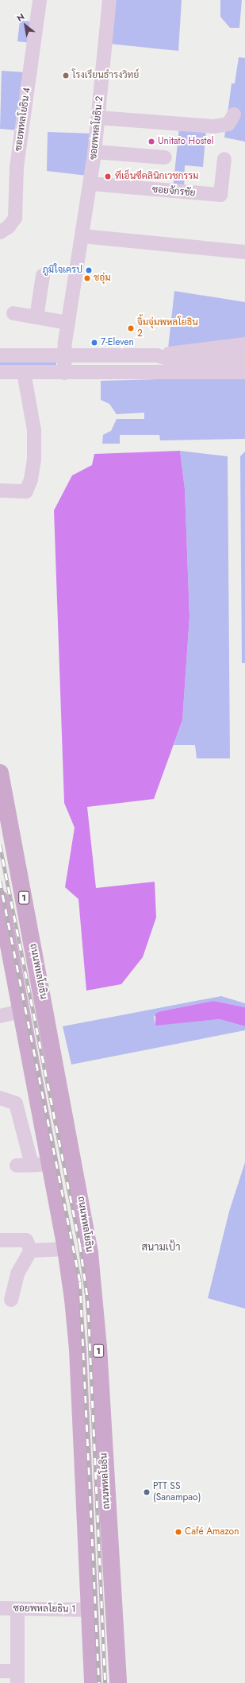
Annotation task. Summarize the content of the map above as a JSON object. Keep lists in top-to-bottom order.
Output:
{
  "streets": {
    "main road": ["1", "ถนนพหลโยธิน"],
    "street": [
      "ซอยพหลโยธิน 4",
      "ซอยพหลโยธิน 2",
      "ซอยจักรชัย",
      "ซอยพหลโยธิน 1"
    ]
  },
  "crossings": [
    ["ซอยพหลโยธิน 2", "ซอยจักรชัย"]
  ],
  "districts": ["สนามเป้า"],
  "places": [
    "โรงเรียนธำรงวิทย์",
    "Unitato Hostel",
    "ทีเอ็นซีคลินิกเวชกรรม",
    "ภูมิใจเครป",
    "ชอุ่ม",
    "จิ้มจุ่มพหลโยธิน 2",
    "7-Eleven",
    "PTT SS (Sanampao)",
    "Café Amazon"
  ],
  "north": "top left"
}
